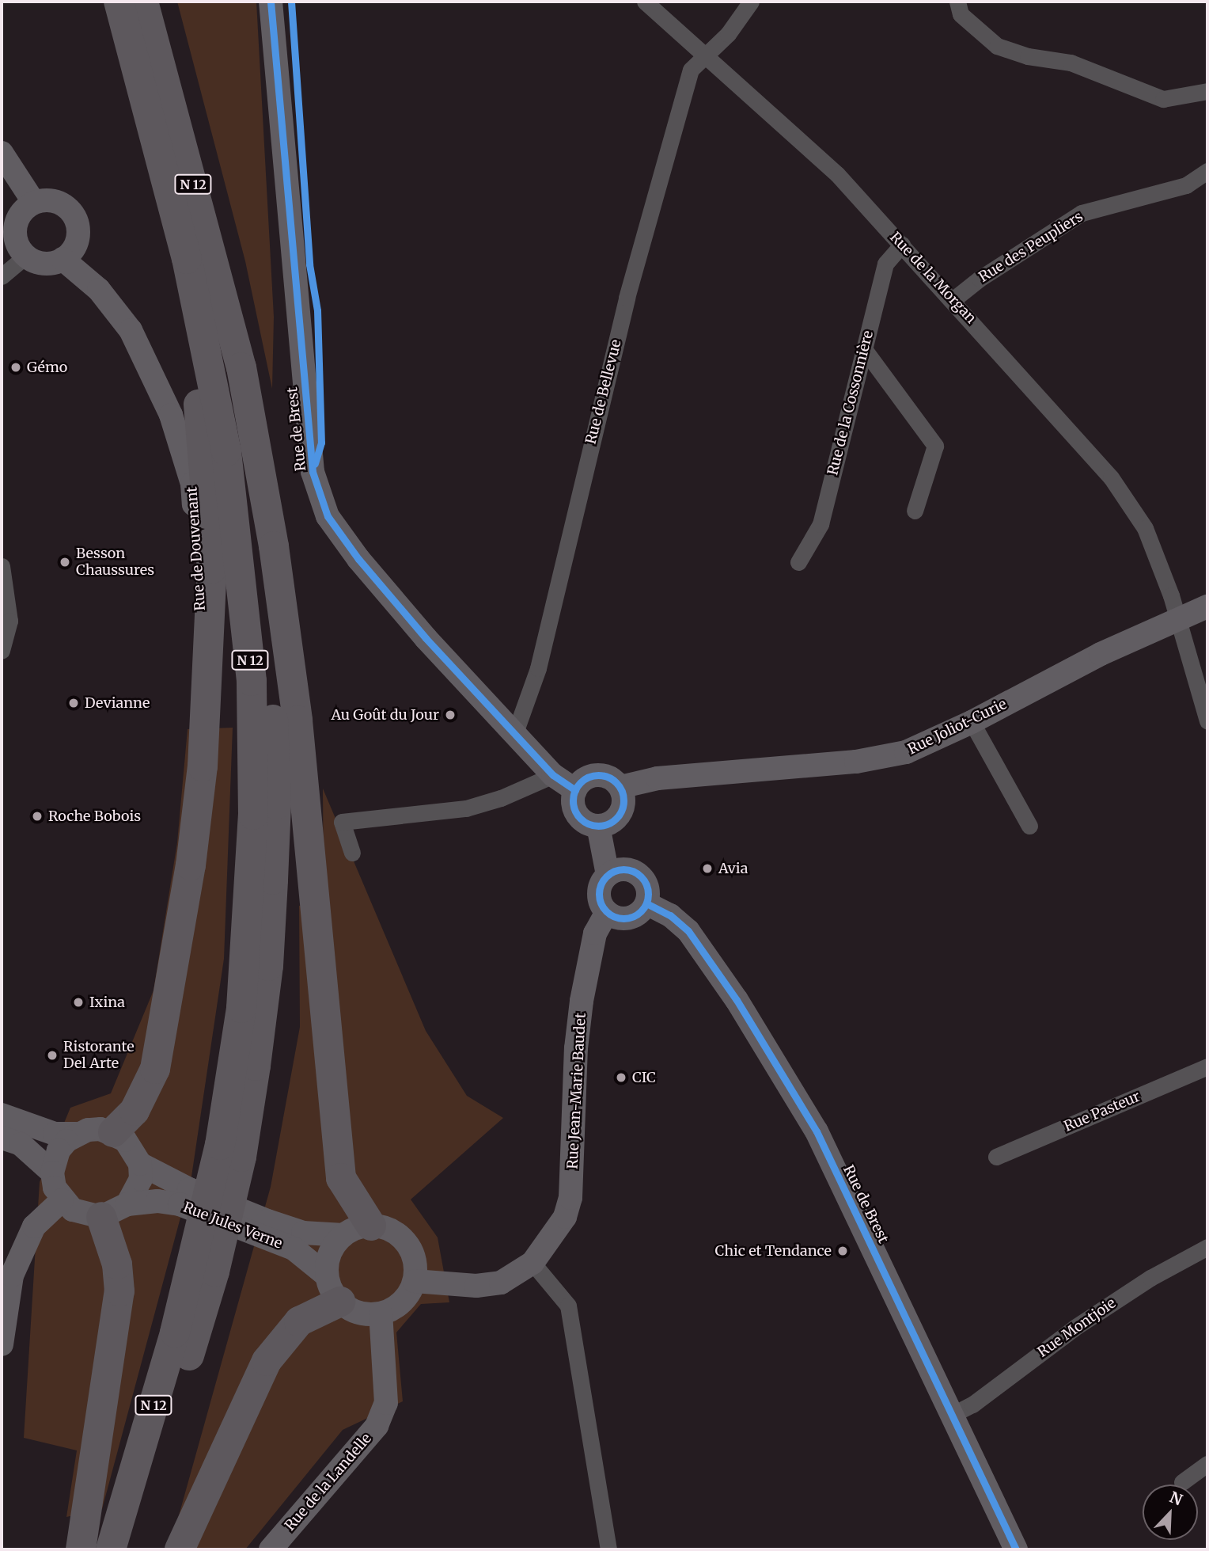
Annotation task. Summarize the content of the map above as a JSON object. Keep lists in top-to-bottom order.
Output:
{
  "streets": {
    "highway": ["N 12"],
    "street": [
      "Rue des Peupliers",
      "Rue de la Morgan",
      "Rue de Bellevue",
      "Rue de la Cossonnière",
      "Rue de Brest",
      "Rue de Douvenant",
      "Rue Joliot-Curie",
      "Rue Jean-Marie Baudet",
      "Rue Pasteur",
      "Rue Jules Verne",
      "Rue Montjoie",
      "Rue de la Landelle"
    ]
  },
  "crossings": [
    ["Rue des Peupliers", "Rue de la Morgan"],
    ["Rue de la Morgan", "Rue de Bellevue"],
    ["Rue de la Morgan", "Rue de la Cossonnière"],
    ["Rue de la Morgan", "Rue Joliot-Curie"],
    ["Rue de Bellevue", "Rue de Brest"],
    ["Rue de Brest", "Rue Joliot-Curie"],
    ["Rue de Brest", "Rue Jean-Marie Baudet"],
    ["Rue de Brest", "Rue Montjoie"],
    ["Rue Jean-Marie Baudet", "Rue Jules Verne"],
    ["Rue Jean-Marie Baudet", "Rue de la Landelle"],
    ["Rue Jules Verne", "Rue de la Landelle"]
  ],
  "places": [
    "Gémo",
    "Besson Chaussures",
    "Devianne",
    "Au Goût du Jour",
    "Roche Bobois",
    "Avia",
    "Ixina",
    "Ristorante Del Arte",
    "CIC",
    "Chic et Tendance"
  ],
  "north": "top right"
}
